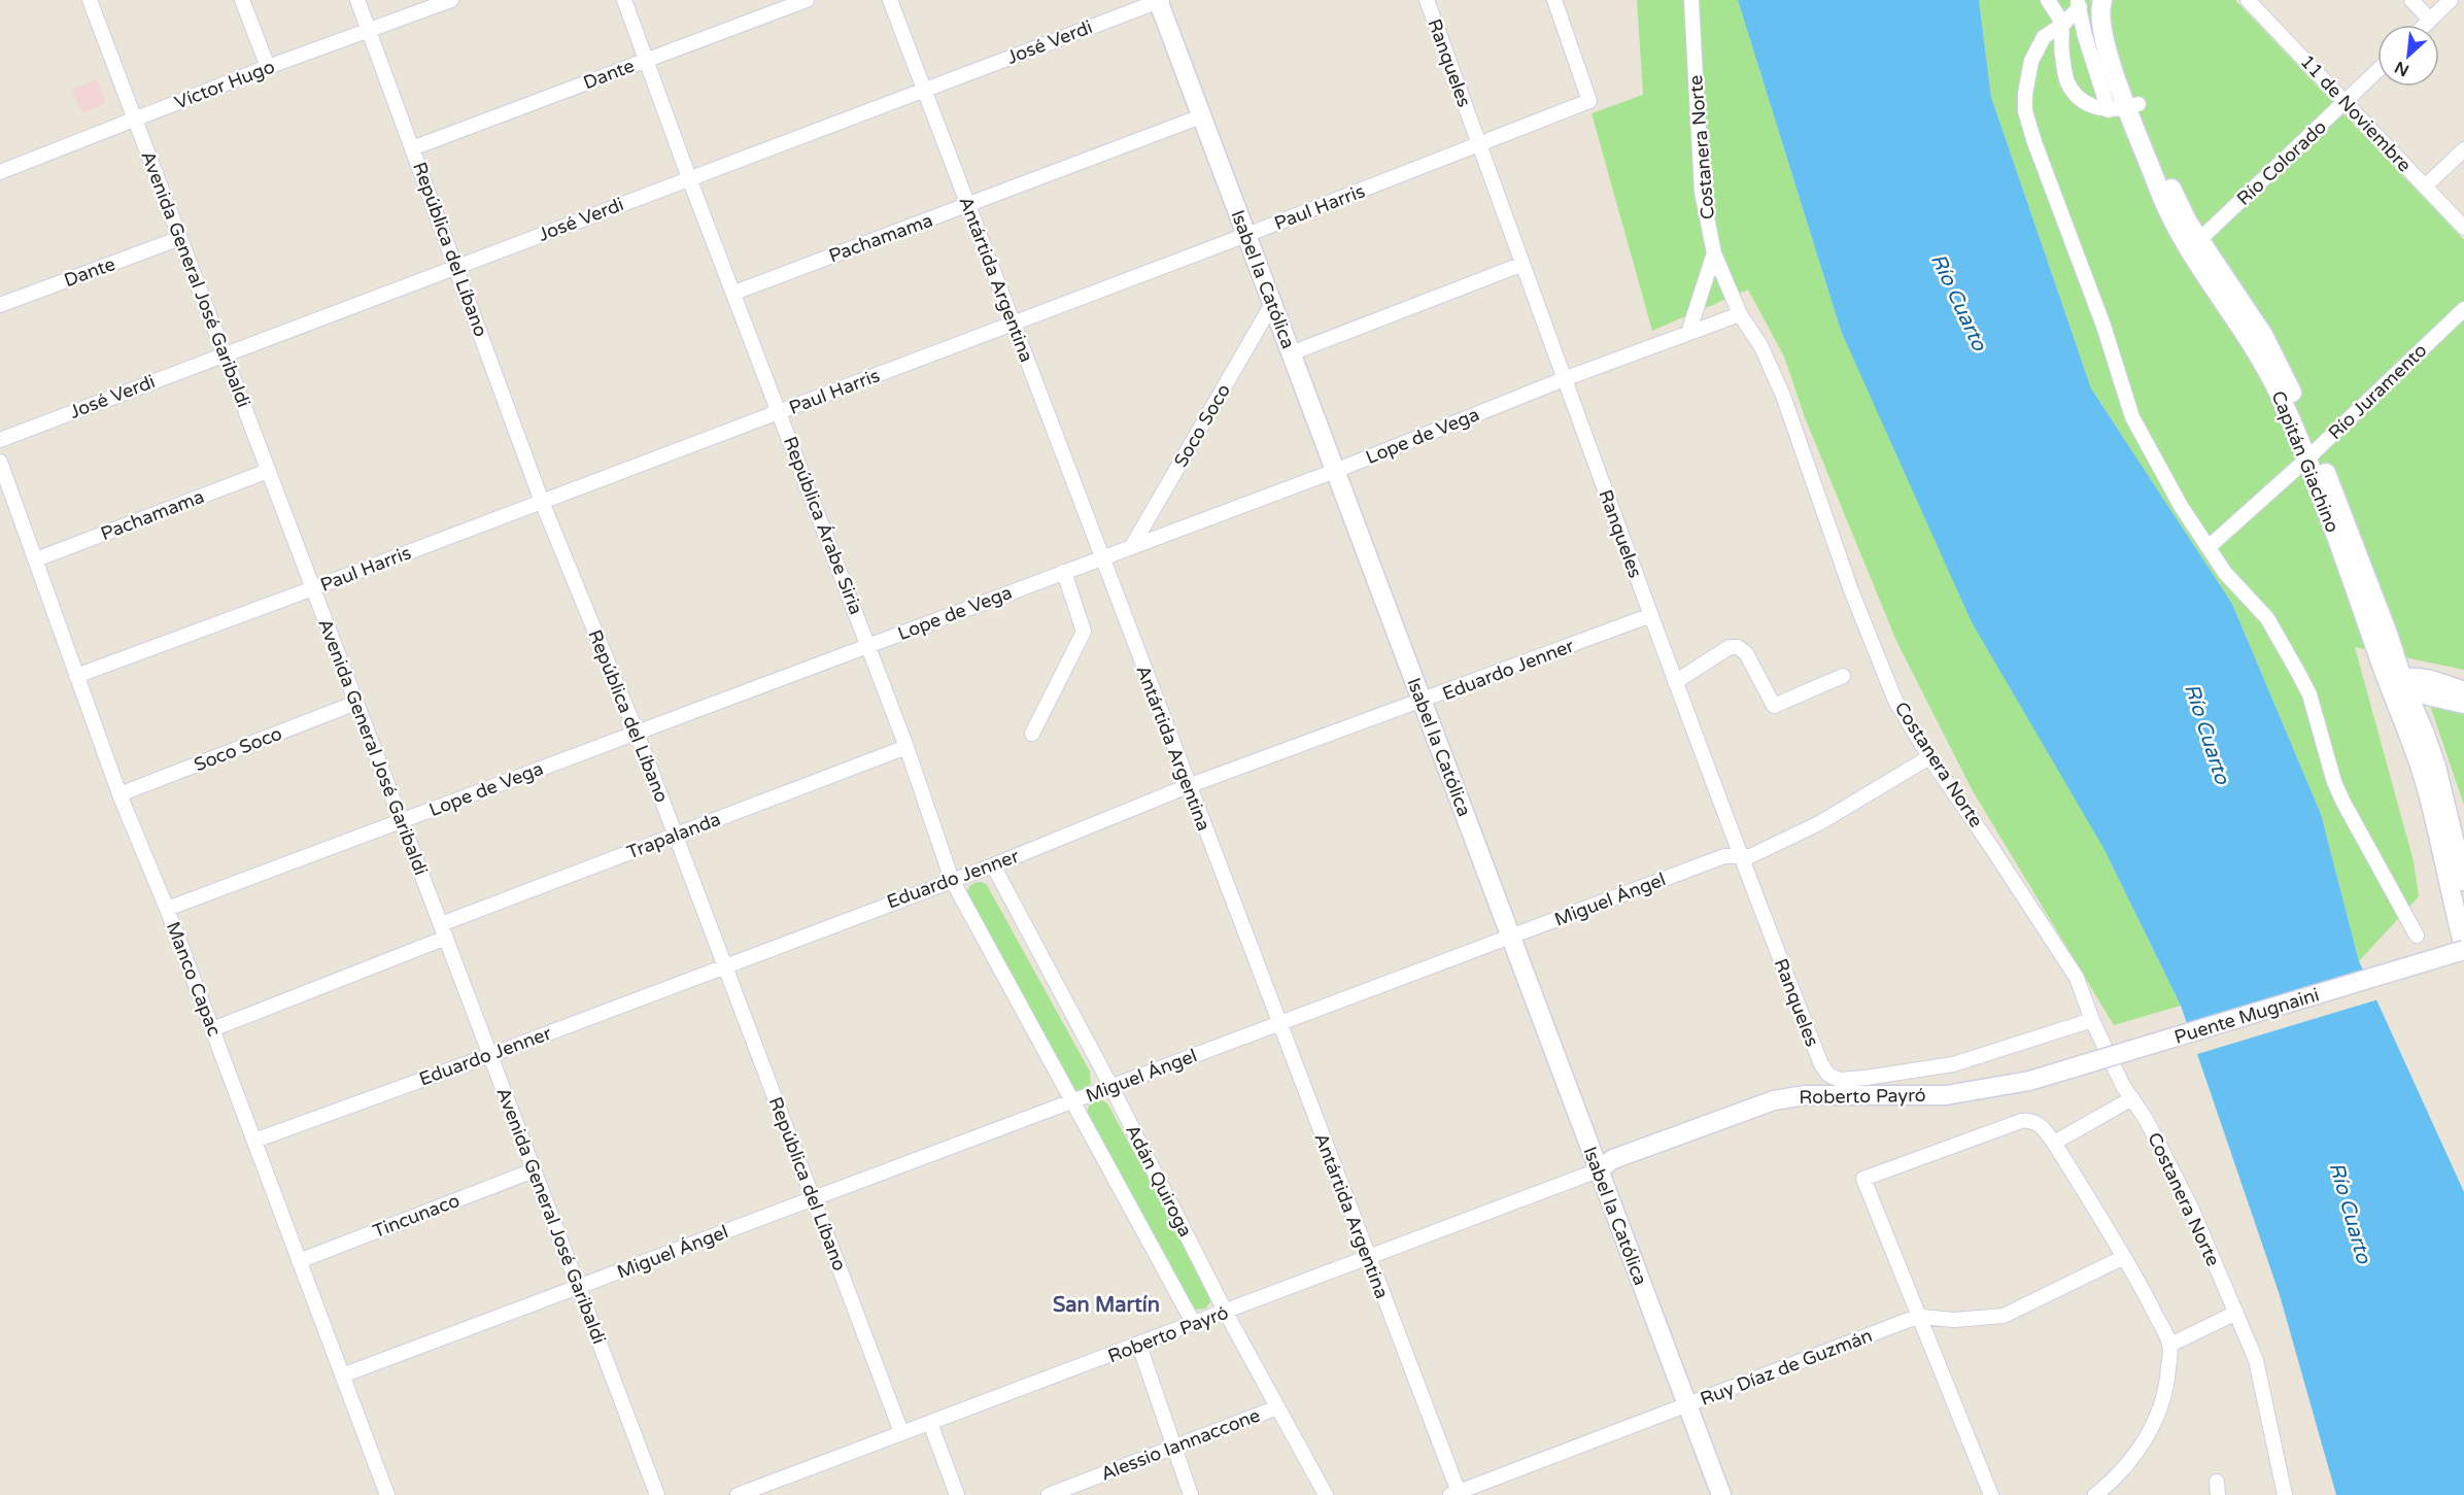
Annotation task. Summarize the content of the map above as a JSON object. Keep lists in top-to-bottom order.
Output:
{
  "streets": {
    "main road": [
      "Isabel la Católica",
      "Capitán Giachino",
      "Puente Mugnaini",
      "Roberto Payró"
    ],
    "street": [
      "José Verdi",
      "Ranqueles",
      "Dante",
      "Víctor Hugo",
      "11 de Noviembre",
      "Costanera Norte",
      "Río Colorado",
      "Paul Harris",
      "Pachamama",
      "República del Líbano",
      "Avenida General José Garibaldi",
      "Antártida Argentina",
      "Río Juramento",
      "Soco Soco",
      "Lope de Vega",
      "República Árabe Siria",
      "Eduardo Jenner",
      "Trapalanda",
      "Miguel Ángel",
      "Manco Capac",
      "Adán Quiroga",
      "Tincunaco",
      "Ruy Díaz de Guzmán",
      "Alessio Iannaccone"
    ]
  },
  "crossings": [
    ["José Verdi", "República del Líbano"],
    ["José Verdi", "Avenida General José Garibaldi"],
    ["José Verdi", "Antártida Argentina"],
    ["José Verdi", "Isabel la Católica"],
    ["José Verdi", "República Árabe Siria"],
    ["Ranqueles", "Costanera Norte"],
    ["Ranqueles", "Paul Harris"],
    ["Ranqueles", "Lope de Vega"],
    ["Ranqueles", "Eduardo Jenner"],
    ["Ranqueles", "Miguel Ángel"],
    ["Dante", "República del Líbano"],
    ["Dante", "Avenida General José Garibaldi"],
    ["Dante", "República Árabe Siria"],
    ["Víctor Hugo", "República del Líbano"],
    ["Víctor Hugo", "Avenida General José Garibaldi"],
    ["11 de Noviembre", "Río Colorado"],
    ["Costanera Norte", "Lope de Vega"],
    ["Costanera Norte", "Miguel Ángel"],
    ["Río Colorado", "Capitán Giachino"],
    ["Paul Harris", "República del Líbano"],
    ["Paul Harris", "Avenida General José Garibaldi"],
    ["Paul Harris", "Antártida Argentina"],
    ["Paul Harris", "Isabel la Católica"],
    ["Paul Harris", "República Árabe Siria"],
    ["Paul Harris", "Manco Capac"],
    ["Pachamama", "Avenida General José Garibaldi"],
    ["Pachamama", "Antártida Argentina"],
    ["Pachamama", "Isabel la Católica"],
    ["Pachamama", "República Árabe Siria"],
    ["Pachamama", "Manco Capac"],
    ["República del Líbano", "Lope de Vega"],
    ["República del Líbano", "Eduardo Jenner"],
    ["República del Líbano", "Trapalanda"],
    ["República del Líbano", "Miguel Ángel"],
    ["República del Líbano", "Roberto Payró"],
    ["Avenida General José Garibaldi", "Soco Soco"],
    ["Avenida General José Garibaldi", "Lope de Vega"],
    ["Avenida General José Garibaldi", "Eduardo Jenner"],
    ["Avenida General José Garibaldi", "Trapalanda"],
    ["Avenida General José Garibaldi", "Miguel Ángel"],
    ["Avenida General José Garibaldi", "Tincunaco"],
    ["Antártida Argentina", "Lope de Vega"],
    ["Antártida Argentina", "Eduardo Jenner"],
    ["Antártida Argentina", "Miguel Ángel"],
    ["Antártida Argentina", "Roberto Payró"],
    ["Antártida Argentina", "Ruy Díaz de Guzmán"],
    ["Isabel la Católica", "Soco Soco"],
    ["Isabel la Católica", "Lope de Vega"],
    ["Isabel la Católica", "Eduardo Jenner"],
    ["Isabel la Católica", "Miguel Ángel"],
    ["Isabel la Católica", "Roberto Payró"],
    ["Isabel la Católica", "Ruy Díaz de Guzmán"],
    ["Río Juramento", "Capitán Giachino"],
    ["Soco Soco", "Lope de Vega"],
    ["Soco Soco", "Manco Capac"],
    ["Lope de Vega", "República Árabe Siria"],
    ["Lope de Vega", "Manco Capac"],
    ["Capitán Giachino", "Puente Mugnaini"],
    ["República Árabe Siria", "Eduardo Jenner"],
    ["República Árabe Siria", "Trapalanda"],
    ["República Árabe Siria", "Adán Quiroga"],
    ["Eduardo Jenner", "Manco Capac"],
    ["Eduardo Jenner", "Adán Quiroga"],
    ["Trapalanda", "Manco Capac"],
    ["Miguel Ángel", "Manco Capac"],
    ["Miguel Ángel", "Adán Quiroga"],
    ["Manco Capac", "Tincunaco"],
    ["Puente Mugnaini", "Roberto Payró"],
    ["Roberto Payró", "Adán Quiroga"],
    ["Adán Quiroga", "Alessio Iannaccone"]
  ],
  "districts": ["San Martín"],
  "water": ["Río Cuarto"],
  "north": "bottom left"
}
